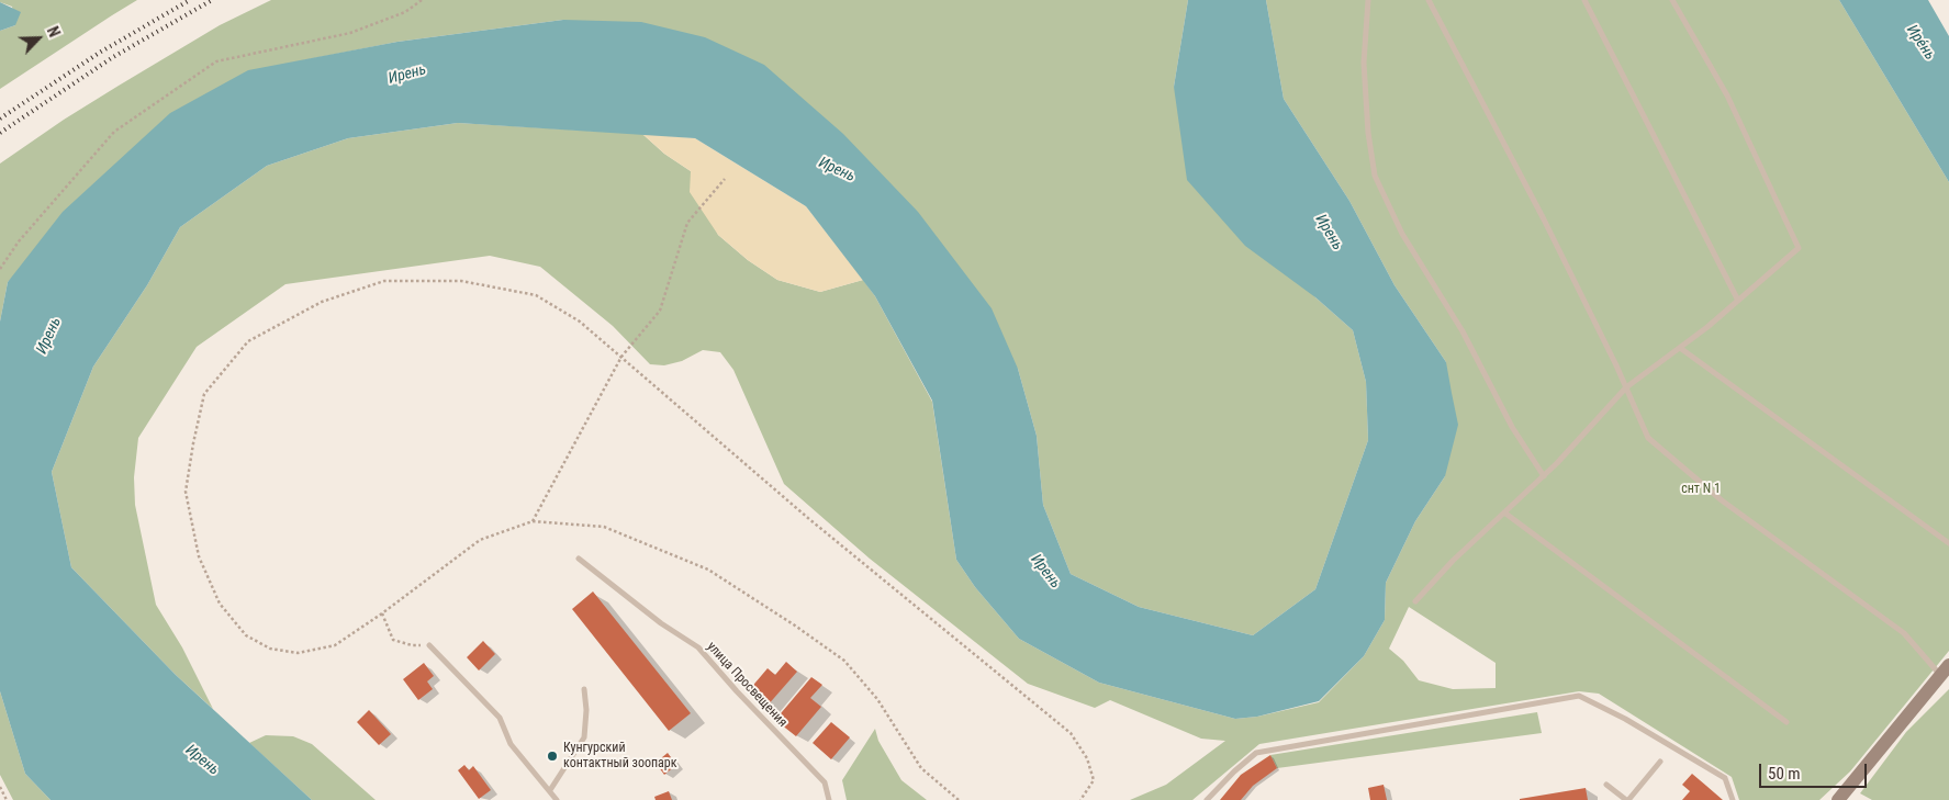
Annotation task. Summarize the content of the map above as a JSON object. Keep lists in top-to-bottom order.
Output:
{
  "streets": {
    "lane": ["улица Просвещения"]
  },
  "water": ["Ире́нь", "Ирень"],
  "parks": ["снт N 1"],
  "places": ["Кунгурский контактный зоопарк"],
  "scale_bar": "50 m",
  "north": "top right"
}
